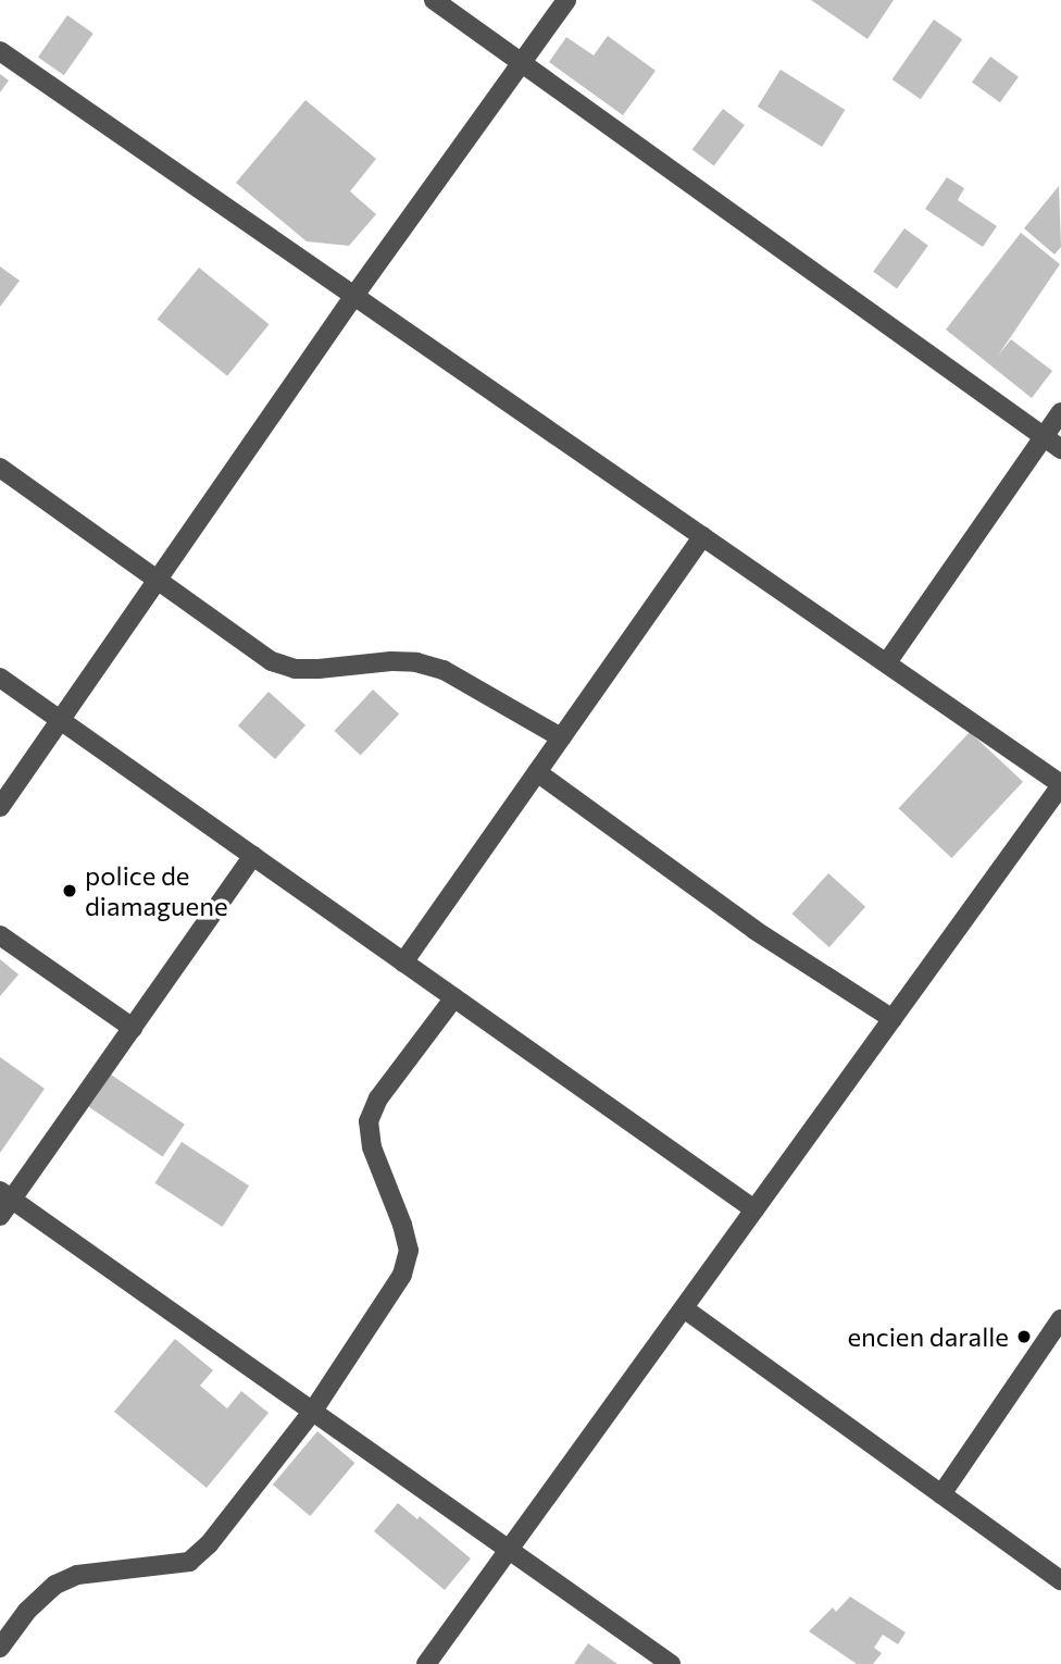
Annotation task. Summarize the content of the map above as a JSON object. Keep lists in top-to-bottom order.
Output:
{
  "places": ["police de diamaguene", "encien daralle"]
}
